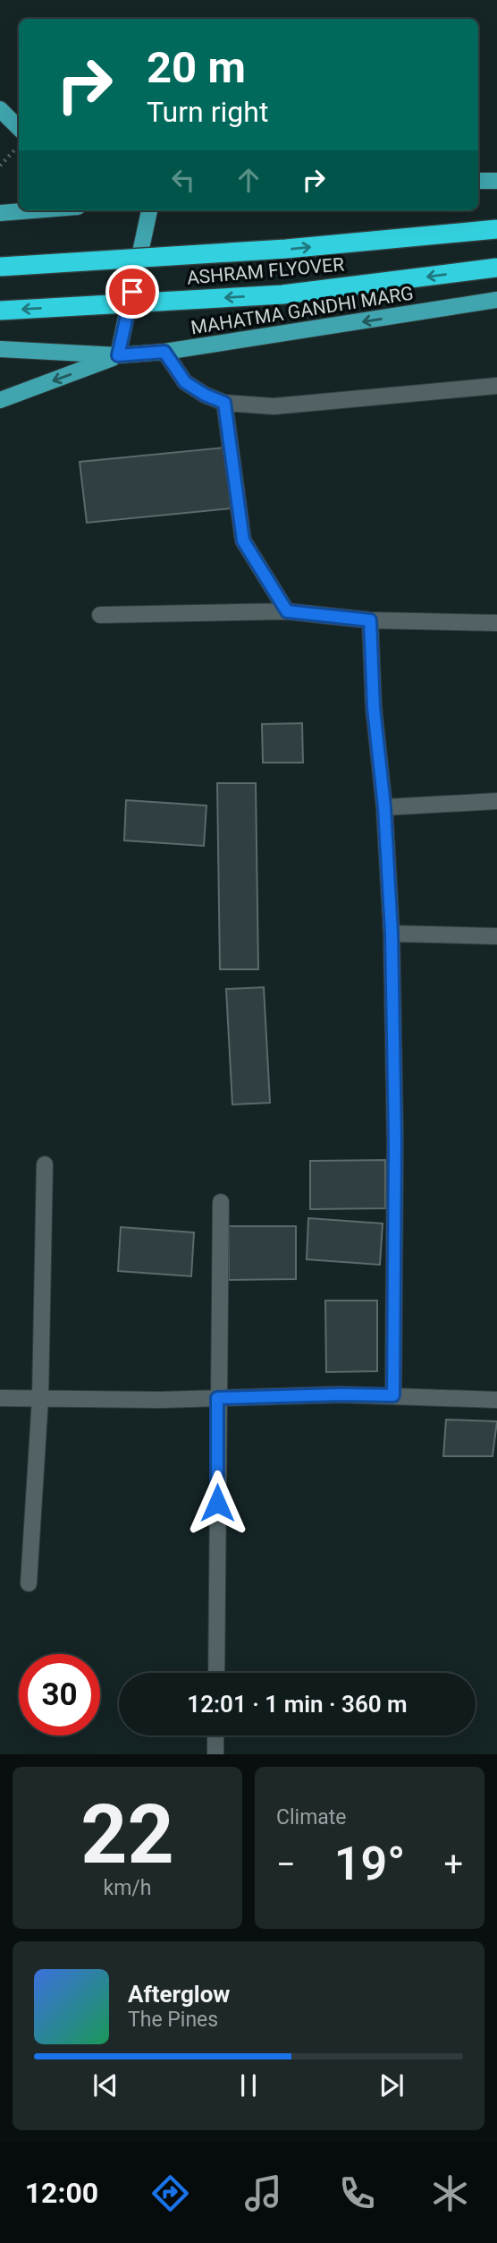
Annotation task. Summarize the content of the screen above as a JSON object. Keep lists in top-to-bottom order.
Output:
{
  "streets": {
    "highway": ["ASHRAM FLYOVER"],
    "main road": ["MAHATMA GANDHI MARG"]
  },
  "one_way": ["MAHATMA GANDHI MARG"],
  "page": {
    "turn": ["20 m", "Turn right"],
    "limit": "30",
    "trip": "12:01 · 1 min · 360 m",
    "tile": [
      ["22", "km/h"],
      "Climate"
    ],
    "heat": ["−", "19°", "+"],
    "song": ["Afterglow", "The Pines"],
    "tabs": "12:00"
  }
}
